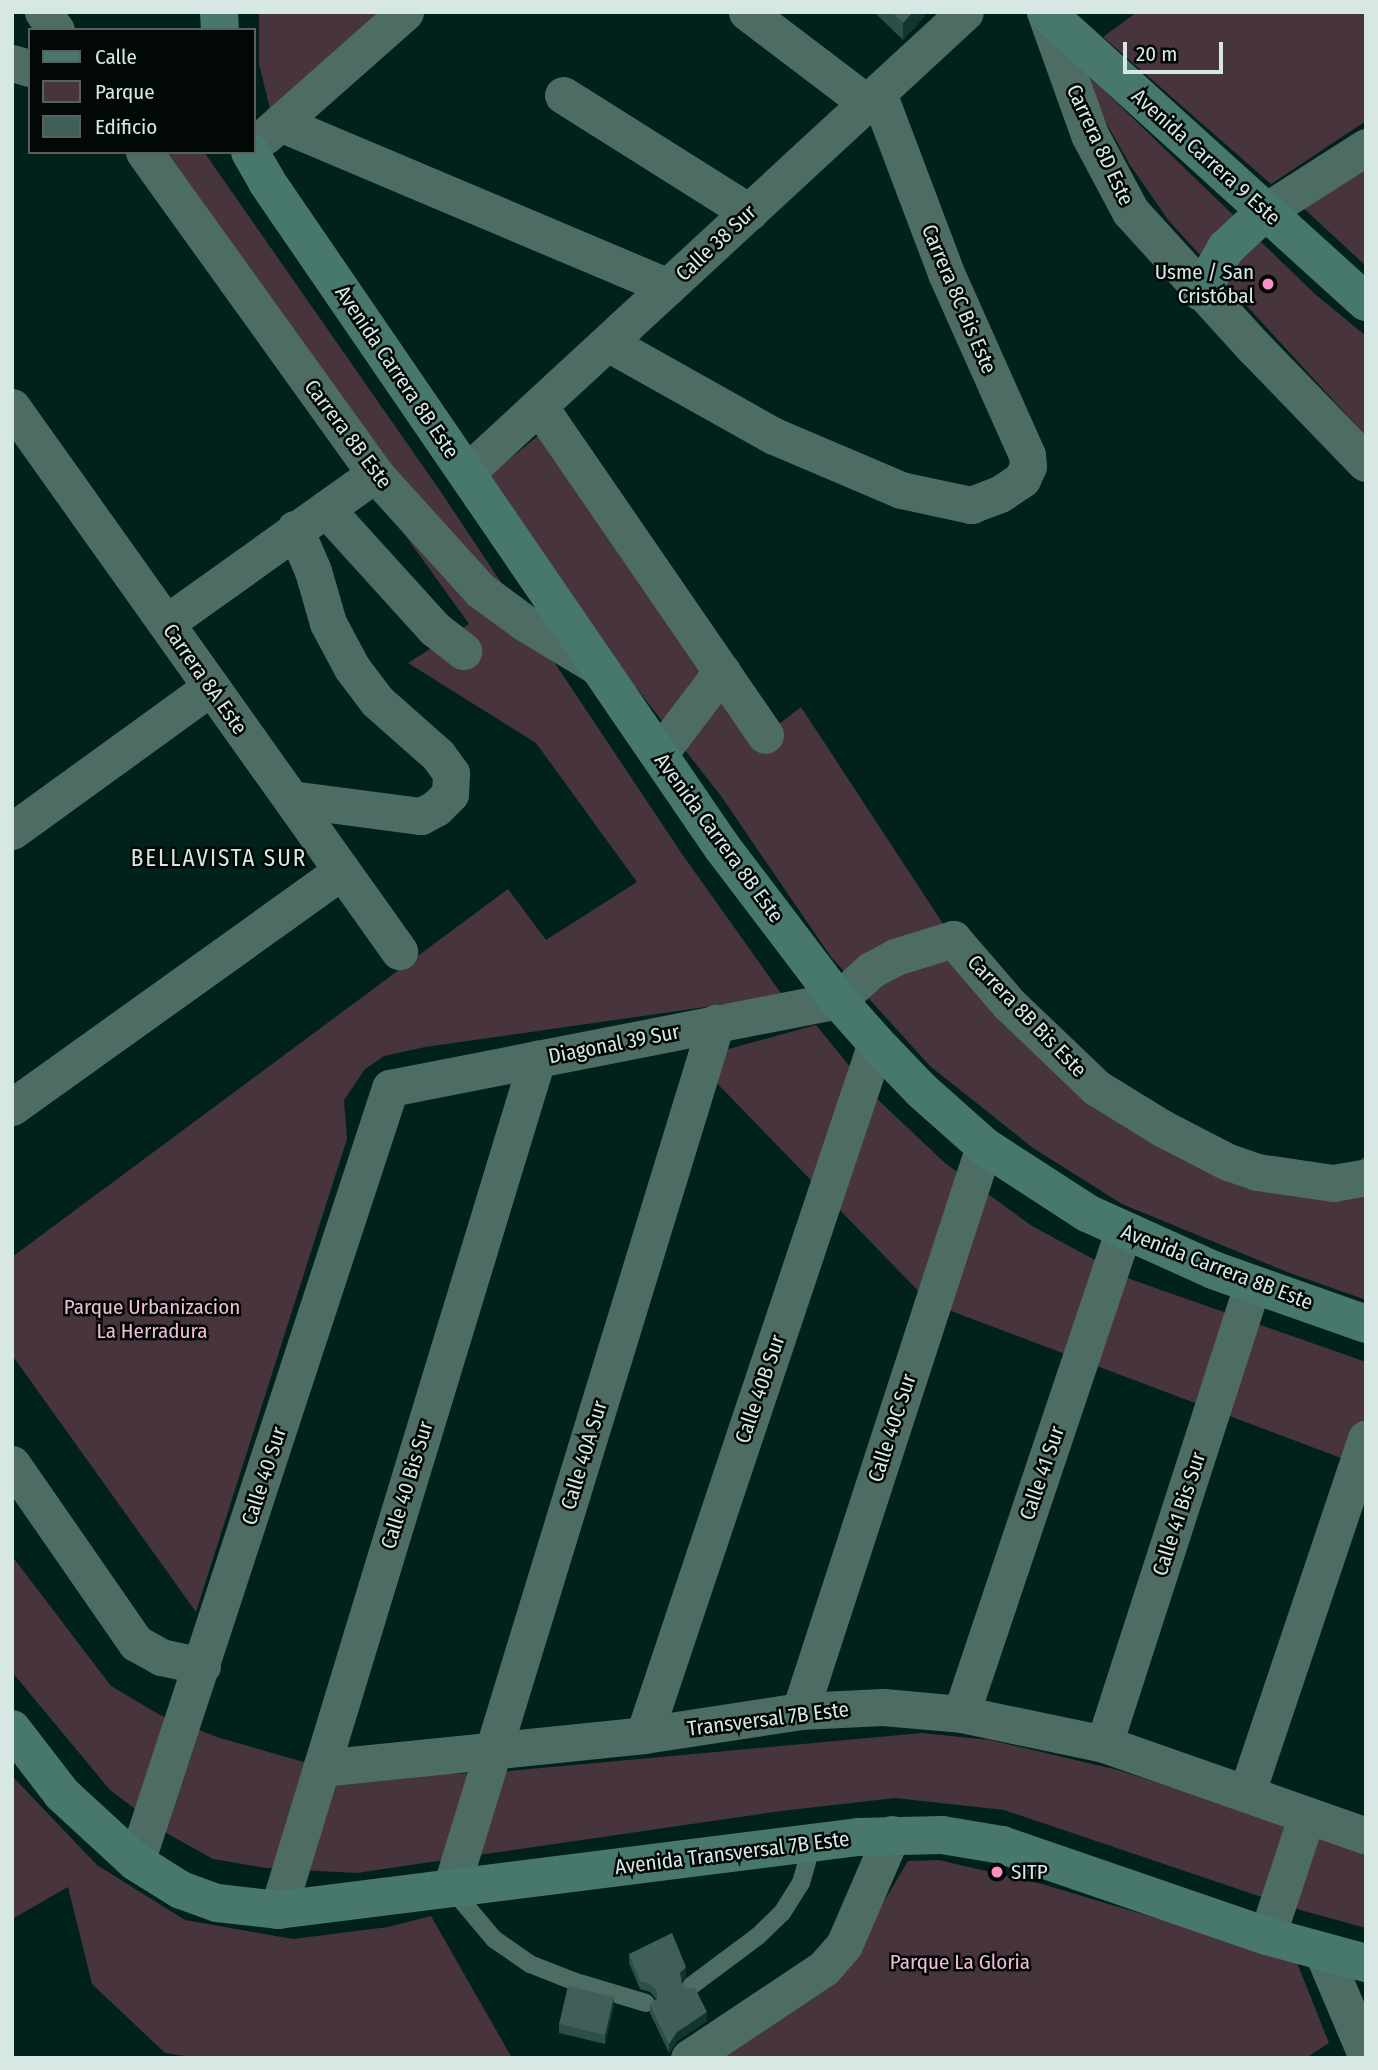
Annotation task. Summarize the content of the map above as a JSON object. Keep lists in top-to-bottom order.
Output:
{
  "streets": {
    "main road": ["Avenida Carrera 9 Este", "Avenida Carrera 8B Este", "Avenida Transversal 7B Este"],
    "street": [
      "Carrera 8D Este",
      "Calle 38 Sur",
      "Carrera 8C Bis Este",
      "Carrera 8B Este",
      "Carrera 8A Este",
      "Carrera 8B Bis Este",
      "Diagonal 39 Sur",
      "Calle 40B Sur",
      "Calle 40C Sur",
      "Calle 40A Sur",
      "Calle 41 Sur",
      "Calle 40 Sur",
      "Calle 40 Bis Sur",
      "Calle 41 Bis Sur",
      "Transversal 7B Este"
    ]
  },
  "crossings": [
    ["Carrera 8D Este", "Avenida Carrera 9 Este"],
    ["Calle 38 Sur", "Carrera 8C Bis Este"],
    ["Calle 38 Sur", "Avenida Carrera 8B Este"],
    ["Avenida Carrera 8B Este", "Carrera 8B Este"],
    ["Avenida Carrera 8B Este", "Carrera 8B Bis Este"],
    ["Avenida Carrera 8B Este", "Diagonal 39 Sur"],
    ["Avenida Carrera 8B Este", "Calle 40B Sur"],
    ["Avenida Carrera 8B Este", "Calle 40C Sur"],
    ["Avenida Carrera 8B Este", "Calle 41 Sur"],
    ["Avenida Carrera 8B Este", "Calle 41 Bis Sur"],
    ["Carrera 8B Bis Este", "Diagonal 39 Sur"],
    ["Diagonal 39 Sur", "Calle 40A Sur"],
    ["Diagonal 39 Sur", "Calle 40 Sur"],
    ["Diagonal 39 Sur", "Calle 40 Bis Sur"],
    ["Calle 40B Sur", "Transversal 7B Este"],
    ["Calle 40C Sur", "Transversal 7B Este"],
    ["Calle 40A Sur", "Transversal 7B Este"],
    ["Calle 40A Sur", "Avenida Transversal 7B Este"],
    ["Calle 41 Sur", "Transversal 7B Este"],
    ["Calle 40 Sur", "Avenida Transversal 7B Este"],
    ["Calle 40 Bis Sur", "Transversal 7B Este"],
    ["Calle 40 Bis Sur", "Avenida Transversal 7B Este"],
    ["Calle 41 Bis Sur", "Transversal 7B Este"]
  ],
  "districts": ["BELLAVISTA SUR"],
  "parks": ["Parque Urbanizacion La Herradura", "Parque La Gloria"],
  "places": ["Usme / San Cristóbal", "SITP"],
  "legend": ["Calle", "Parque", "Edificio"],
  "scale_bar": "20 m"
}
